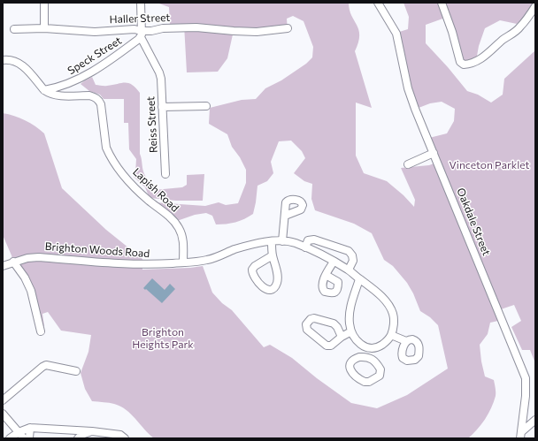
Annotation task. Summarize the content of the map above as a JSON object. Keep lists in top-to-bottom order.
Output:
{
  "streets": {
    "street": [
      "Haller Street",
      "Speck Street",
      "Reiss Street",
      "Lapish Road",
      "Oakdale Street",
      "Brighton Woods Road"
    ]
  },
  "crossings": [
    ["Haller Street", "Speck Street"],
    ["Haller Street", "Reiss Street"],
    ["Speck Street", "Reiss Street"],
    ["Speck Street", "Lapish Road"],
    ["Lapish Road", "Brighton Woods Road"]
  ],
  "parks": ["Vinceton Parklet", "Brighton Heights Park"]
}
